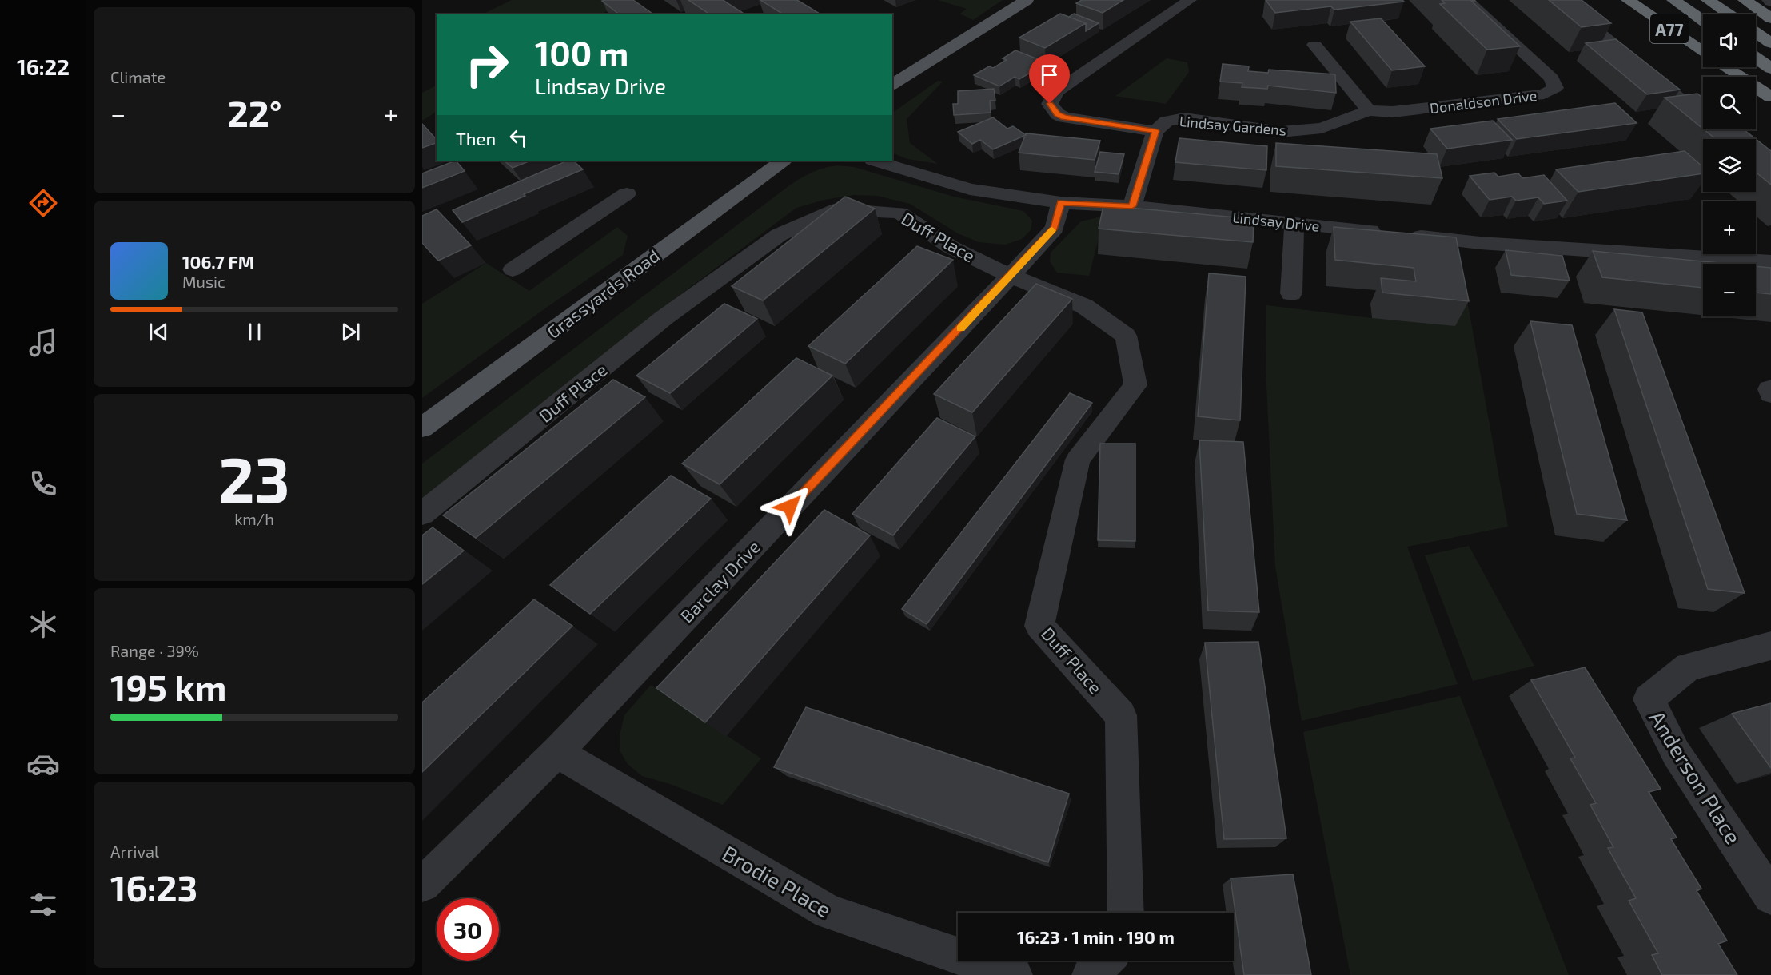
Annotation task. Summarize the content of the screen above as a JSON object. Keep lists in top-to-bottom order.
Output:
{
  "streets": {
    "highway": ["A77"],
    "main road": ["Grassyards Road"],
    "street": [
      "Donaldson Drive",
      "Lindsay Gardens",
      "Lindsay Drive",
      "Duff Place",
      "Barclay Drive",
      "Anderson Place",
      "Brodie Place"
    ]
  },
  "crossings": [
    ["Donaldson Drive", "Lindsay Gardens"],
    ["Lindsay Gardens", "Lindsay Drive"],
    ["Lindsay Drive", "Barclay Drive"],
    ["Duff Place", "Barclay Drive"],
    ["Barclay Drive", "Brodie Place"]
  ],
  "page": {
    "tabs": "16:22",
    "tile": [
      "Climate",
      ["23", "km/h"],
      ["Range · 39%", "195 km"],
      ["Arrival", "16:23"]
    ],
    "map_buttons": ["+", "−"],
    "turn": ["100 m", "Lindsay Drive"],
    "heat": ["−", "22°", "+"],
    "then": "Then",
    "song": ["106.7 FM", "Music"],
    "limit": "30",
    "trip": "16:23 · 1 min · 190 m"
  }
}
